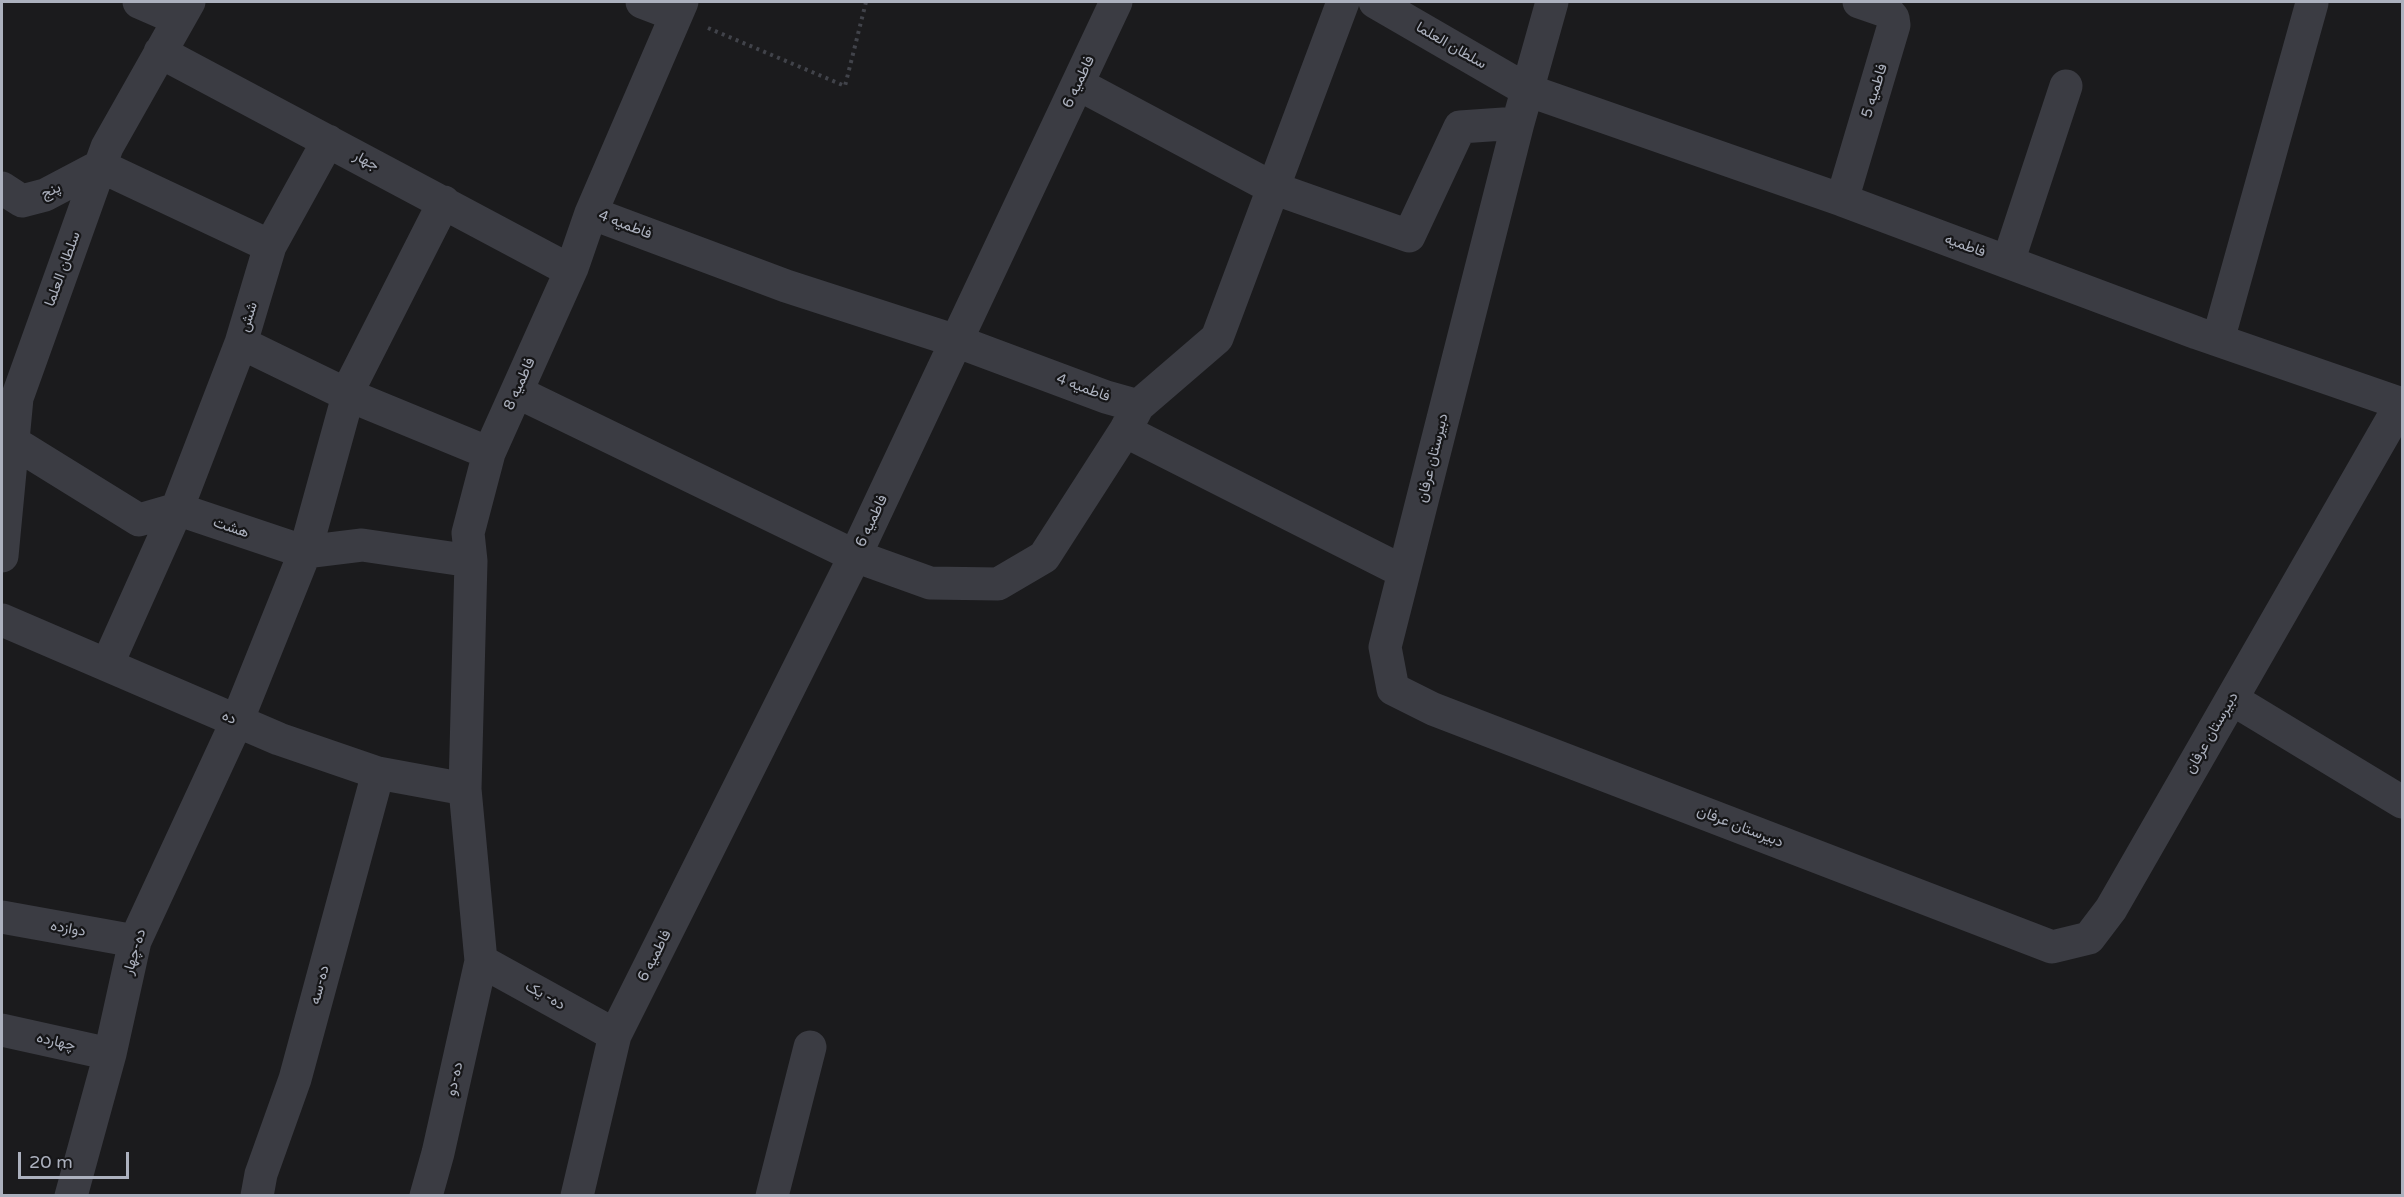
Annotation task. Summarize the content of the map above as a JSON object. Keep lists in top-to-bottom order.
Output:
{
  "streets": {
    "street": [
      "سلطان العلما",
      "فاطمیه 6",
      "فاطمیه 5",
      "جهار",
      "پنج",
      "فاطمیه 4",
      "فاطمیه",
      "شش",
      "فاطمیه 8",
      "دبیرستان عرفان",
      "هشت",
      "ده",
      "دوازده",
      "ده-چهار",
      "ده-سه",
      "ده- یک",
      "چهارده",
      "ده-دو"
    ]
  },
  "crossings": [
    ["سلطان العلما", "جهار"],
    ["سلطان العلما", "پنج"],
    ["سلطان العلما", "فاطمیه"],
    ["سلطان العلما", "دبیرستان عرفان"],
    ["فاطمیه 6", "فاطمیه 4"],
    ["فاطمیه 6", "ده- یک"],
    ["فاطمیه 5", "فاطمیه"],
    ["جهار", "شش"],
    ["جهار", "فاطمیه 8"],
    ["جهار", "ده-چهار"],
    ["فاطمیه 4", "فاطمیه 8"],
    ["فاطمیه 4", "دبیرستان عرفان"],
    ["فاطمیه", "دبیرستان عرفان"],
    ["شش", "فاطمیه 8"],
    ["شش", "ده-چهار"],
    ["فاطمیه 8", "هشت"],
    ["فاطمیه 8", "ده"],
    ["هشت", "ده-چهار"],
    ["ده", "ده-چهار"],
    ["ده", "ده-سه"],
    ["دوازده", "ده-چهار"],
    ["ده-چهار", "چهارده"],
    ["ده- یک", "ده-دو"]
  ],
  "scale_bar": "20 m"
}
